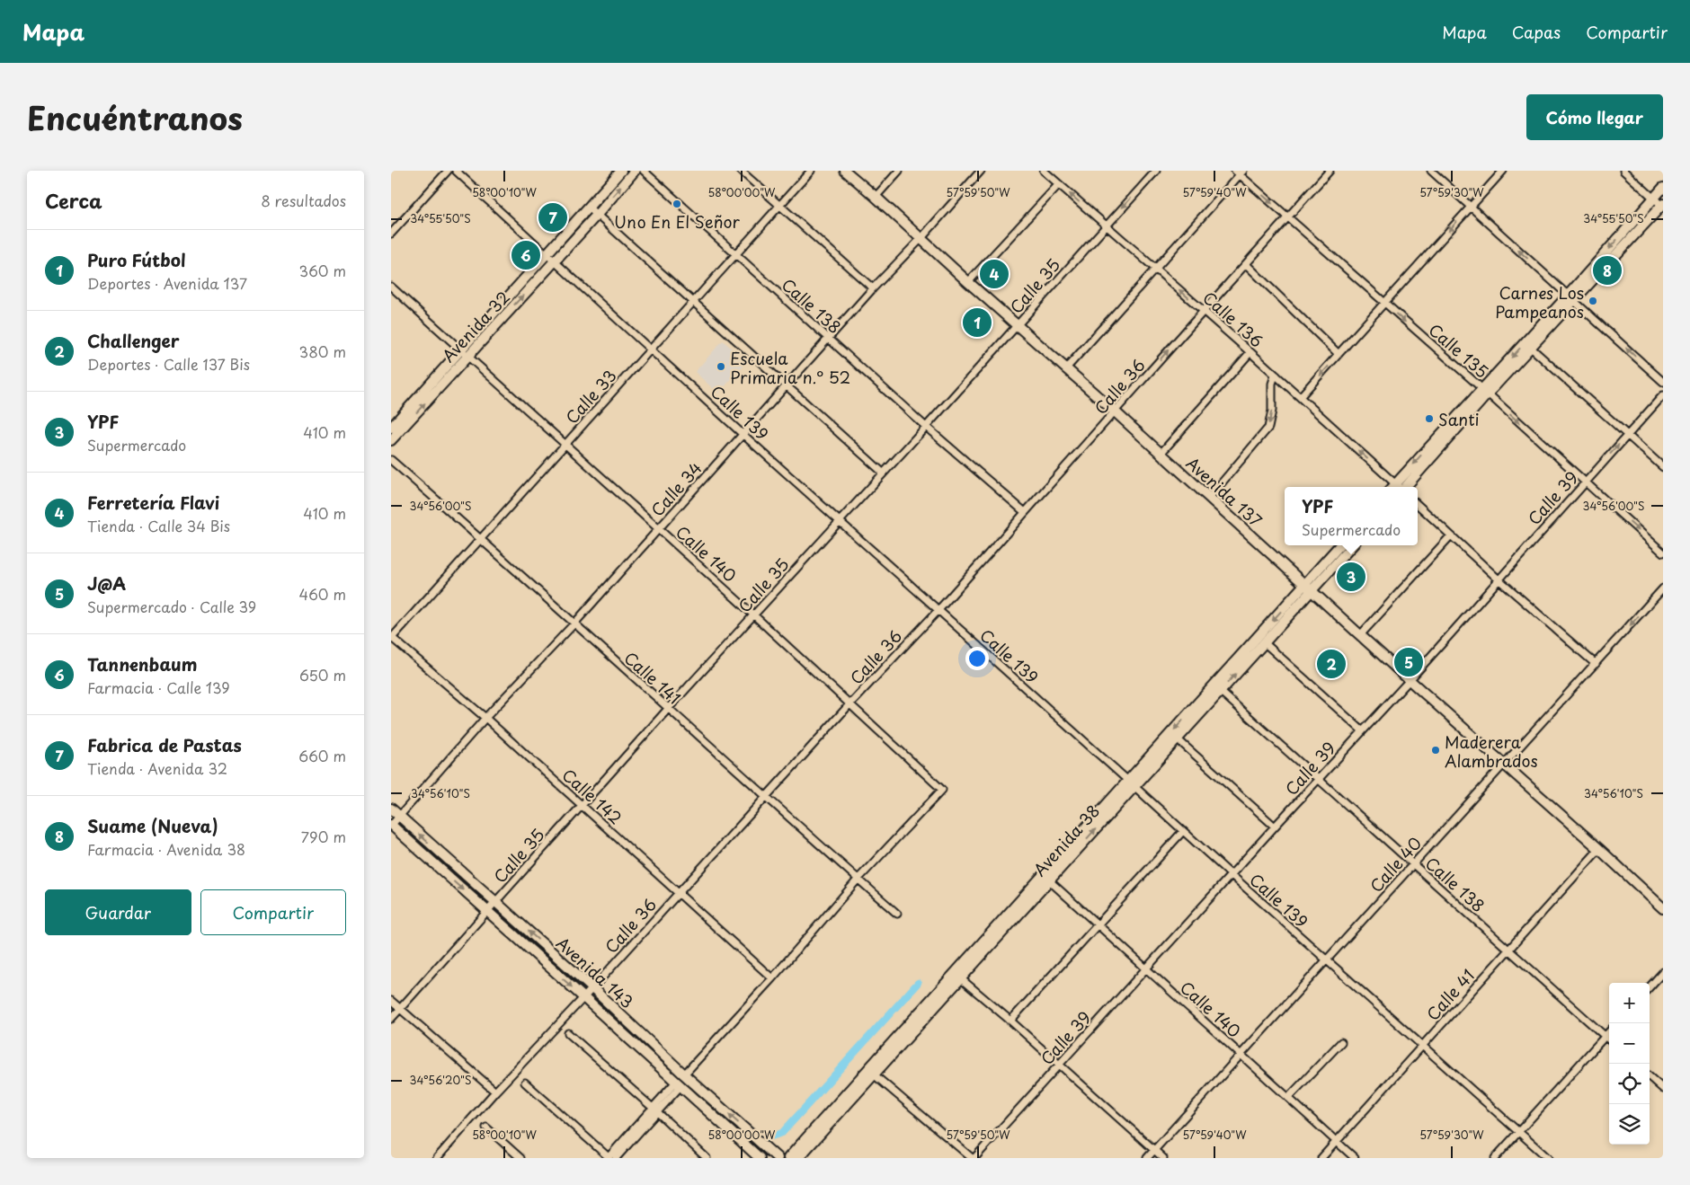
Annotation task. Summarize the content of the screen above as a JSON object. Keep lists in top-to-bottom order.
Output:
{
  "streets": {
    "main road": [
      "Avenida 32",
      "Avenida 137",
      "Avenida 38",
      "Avenida 143"
    ],
    "street": [
      "Calle 35",
      "Calle 138",
      "Calle 136",
      "Calle 135",
      "Calle 36",
      "Calle 33",
      "Calle 139",
      "Calle 34",
      "Calle 39",
      "Calle 140",
      "Calle 141",
      "Calle 142",
      "Calle 40",
      "Calle 41"
    ]
  },
  "crossings": [
    ["Calle 35", "Calle 138"],
    ["Calle 35", "Calle 136"],
    ["Calle 35", "Calle 139"],
    ["Calle 35", "Avenida 137"],
    ["Calle 35", "Calle 140"],
    ["Calle 35", "Calle 141"],
    ["Calle 35", "Calle 142"],
    ["Calle 35", "Avenida 143"],
    ["Calle 138", "Calle 36"],
    ["Calle 138", "Calle 33"],
    ["Calle 138", "Calle 34"],
    ["Calle 138", "Calle 39"],
    ["Calle 138", "Avenida 38"],
    ["Calle 138", "Calle 40"],
    ["Calle 138", "Calle 41"],
    ["Calle 136", "Calle 36"],
    ["Avenida 32", "Calle 139"],
    ["Avenida 32", "Calle 140"],
    ["Calle 135", "Calle 36"],
    ["Calle 135", "Calle 39"],
    ["Calle 36", "Calle 139"],
    ["Calle 36", "Avenida 137"],
    ["Calle 36", "Calle 140"],
    ["Calle 36", "Calle 141"],
    ["Calle 36", "Calle 142"],
    ["Calle 36", "Avenida 143"],
    ["Calle 33", "Calle 139"],
    ["Calle 33", "Calle 140"],
    ["Calle 33", "Calle 141"],
    ["Calle 33", "Calle 142"],
    ["Calle 139", "Calle 34"],
    ["Calle 139", "Calle 39"],
    ["Calle 139", "Avenida 38"],
    ["Calle 139", "Calle 40"],
    ["Calle 139", "Calle 41"],
    ["Calle 34", "Avenida 137"],
    ["Calle 34", "Calle 140"],
    ["Calle 34", "Calle 141"],
    ["Calle 34", "Calle 142"],
    ["Calle 34", "Avenida 143"],
    ["Avenida 137", "Calle 39"],
    ["Avenida 137", "Avenida 38"],
    ["Avenida 137", "Calle 40"],
    ["Avenida 137", "Calle 41"],
    ["Calle 39", "Calle 140"],
    ["Calle 140", "Calle 141"],
    ["Calle 140", "Avenida 38"],
    ["Calle 140", "Calle 40"],
    ["Calle 140", "Calle 41"]
  ],
  "one_way": ["Calle 136", "Calle 135"],
  "places": [
    "Uno En El Señor",
    "Carnes Los Pampeanos",
    "Escuela Primaria n.° 52",
    "Santi",
    "Maderera Alambrados"
  ],
  "page": {
    "header": "Mapa",
    "nav": ["Mapa", "Capas", "Compartir"],
    "title": "Encuéntranos",
    "buttons": [
      "Cómo llegar",
      ["Guardar", "Compartir"]
    ],
    "heading": ["Cerca", "8 resultados"],
    "pins": [
      "7",
      "6",
      "8",
      "4",
      "1",
      "3",
      "5",
      "2"
    ],
    "list": [
      {
        "mark": "1",
        "name": "Puro Fútbol",
        "note": "Deportes · Avenida 137",
        "value": "360 m"
      },
      {
        "mark": "2",
        "name": "Challenger",
        "note": "Deportes · Calle 137 Bis",
        "value": "380 m"
      },
      {
        "mark": "3",
        "name": "YPF",
        "note": "Supermercado",
        "value": "410 m"
      },
      {
        "mark": "4",
        "name": "Ferretería Flavi",
        "note": "Tienda · Calle 34 Bis",
        "value": "410 m"
      },
      {
        "mark": "5",
        "name": "J@A",
        "note": "Supermercado · Calle 39",
        "value": "460 m"
      },
      {
        "mark": "6",
        "name": "Tannenbaum",
        "note": "Farmacia · Calle 139",
        "value": "650 m"
      },
      {
        "mark": "7",
        "name": "Fabrica de Pastas",
        "note": "Tienda · Avenida 32",
        "value": "660 m"
      },
      {
        "mark": "8",
        "name": "Suame (Nueva)",
        "note": "Farmacia · Avenida 38",
        "value": "790 m"
      }
    ],
    "popup": ["YPF", "Supermercado"],
    "map_buttons": ["+", "−"]
  },
  "coordinates": [
    "58°00'10\"W",
    "58°00'00\"W",
    "57°59'50\"W",
    "57°59'40\"W",
    "57°59'30\"W",
    "34°55'50\"S",
    "34°56'00\"S",
    "34°56'10\"S",
    "34°56'20\"S"
  ]
}
